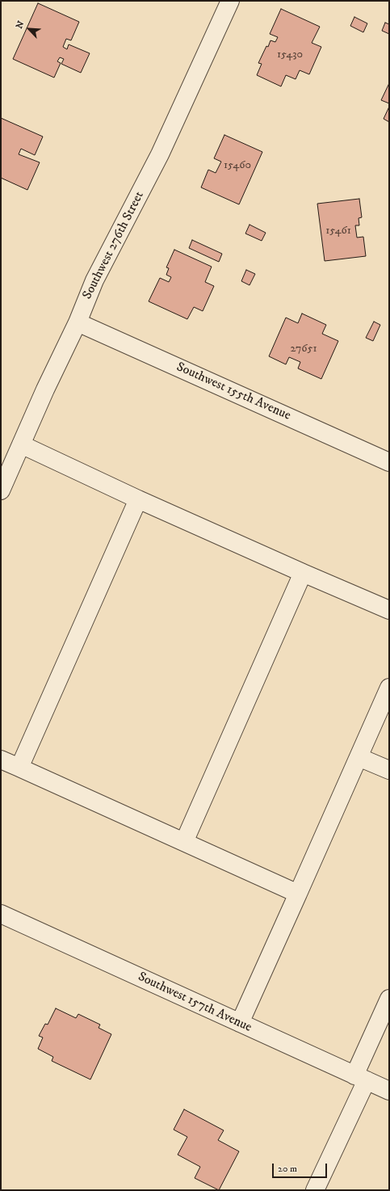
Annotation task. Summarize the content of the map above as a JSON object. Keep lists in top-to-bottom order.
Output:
{
  "streets": {
    "street": ["Southwest 276th Street", "Southwest 155th Avenue", "Southwest 157th Avenue"]
  },
  "crossings": [
    ["Southwest 276th Street", "Southwest 155th Avenue"]
  ],
  "house_numbers": [
    "15430",
    "15460",
    "15461",
    "27651"
  ],
  "scale_bar": "20 m",
  "north": "top left"
}
